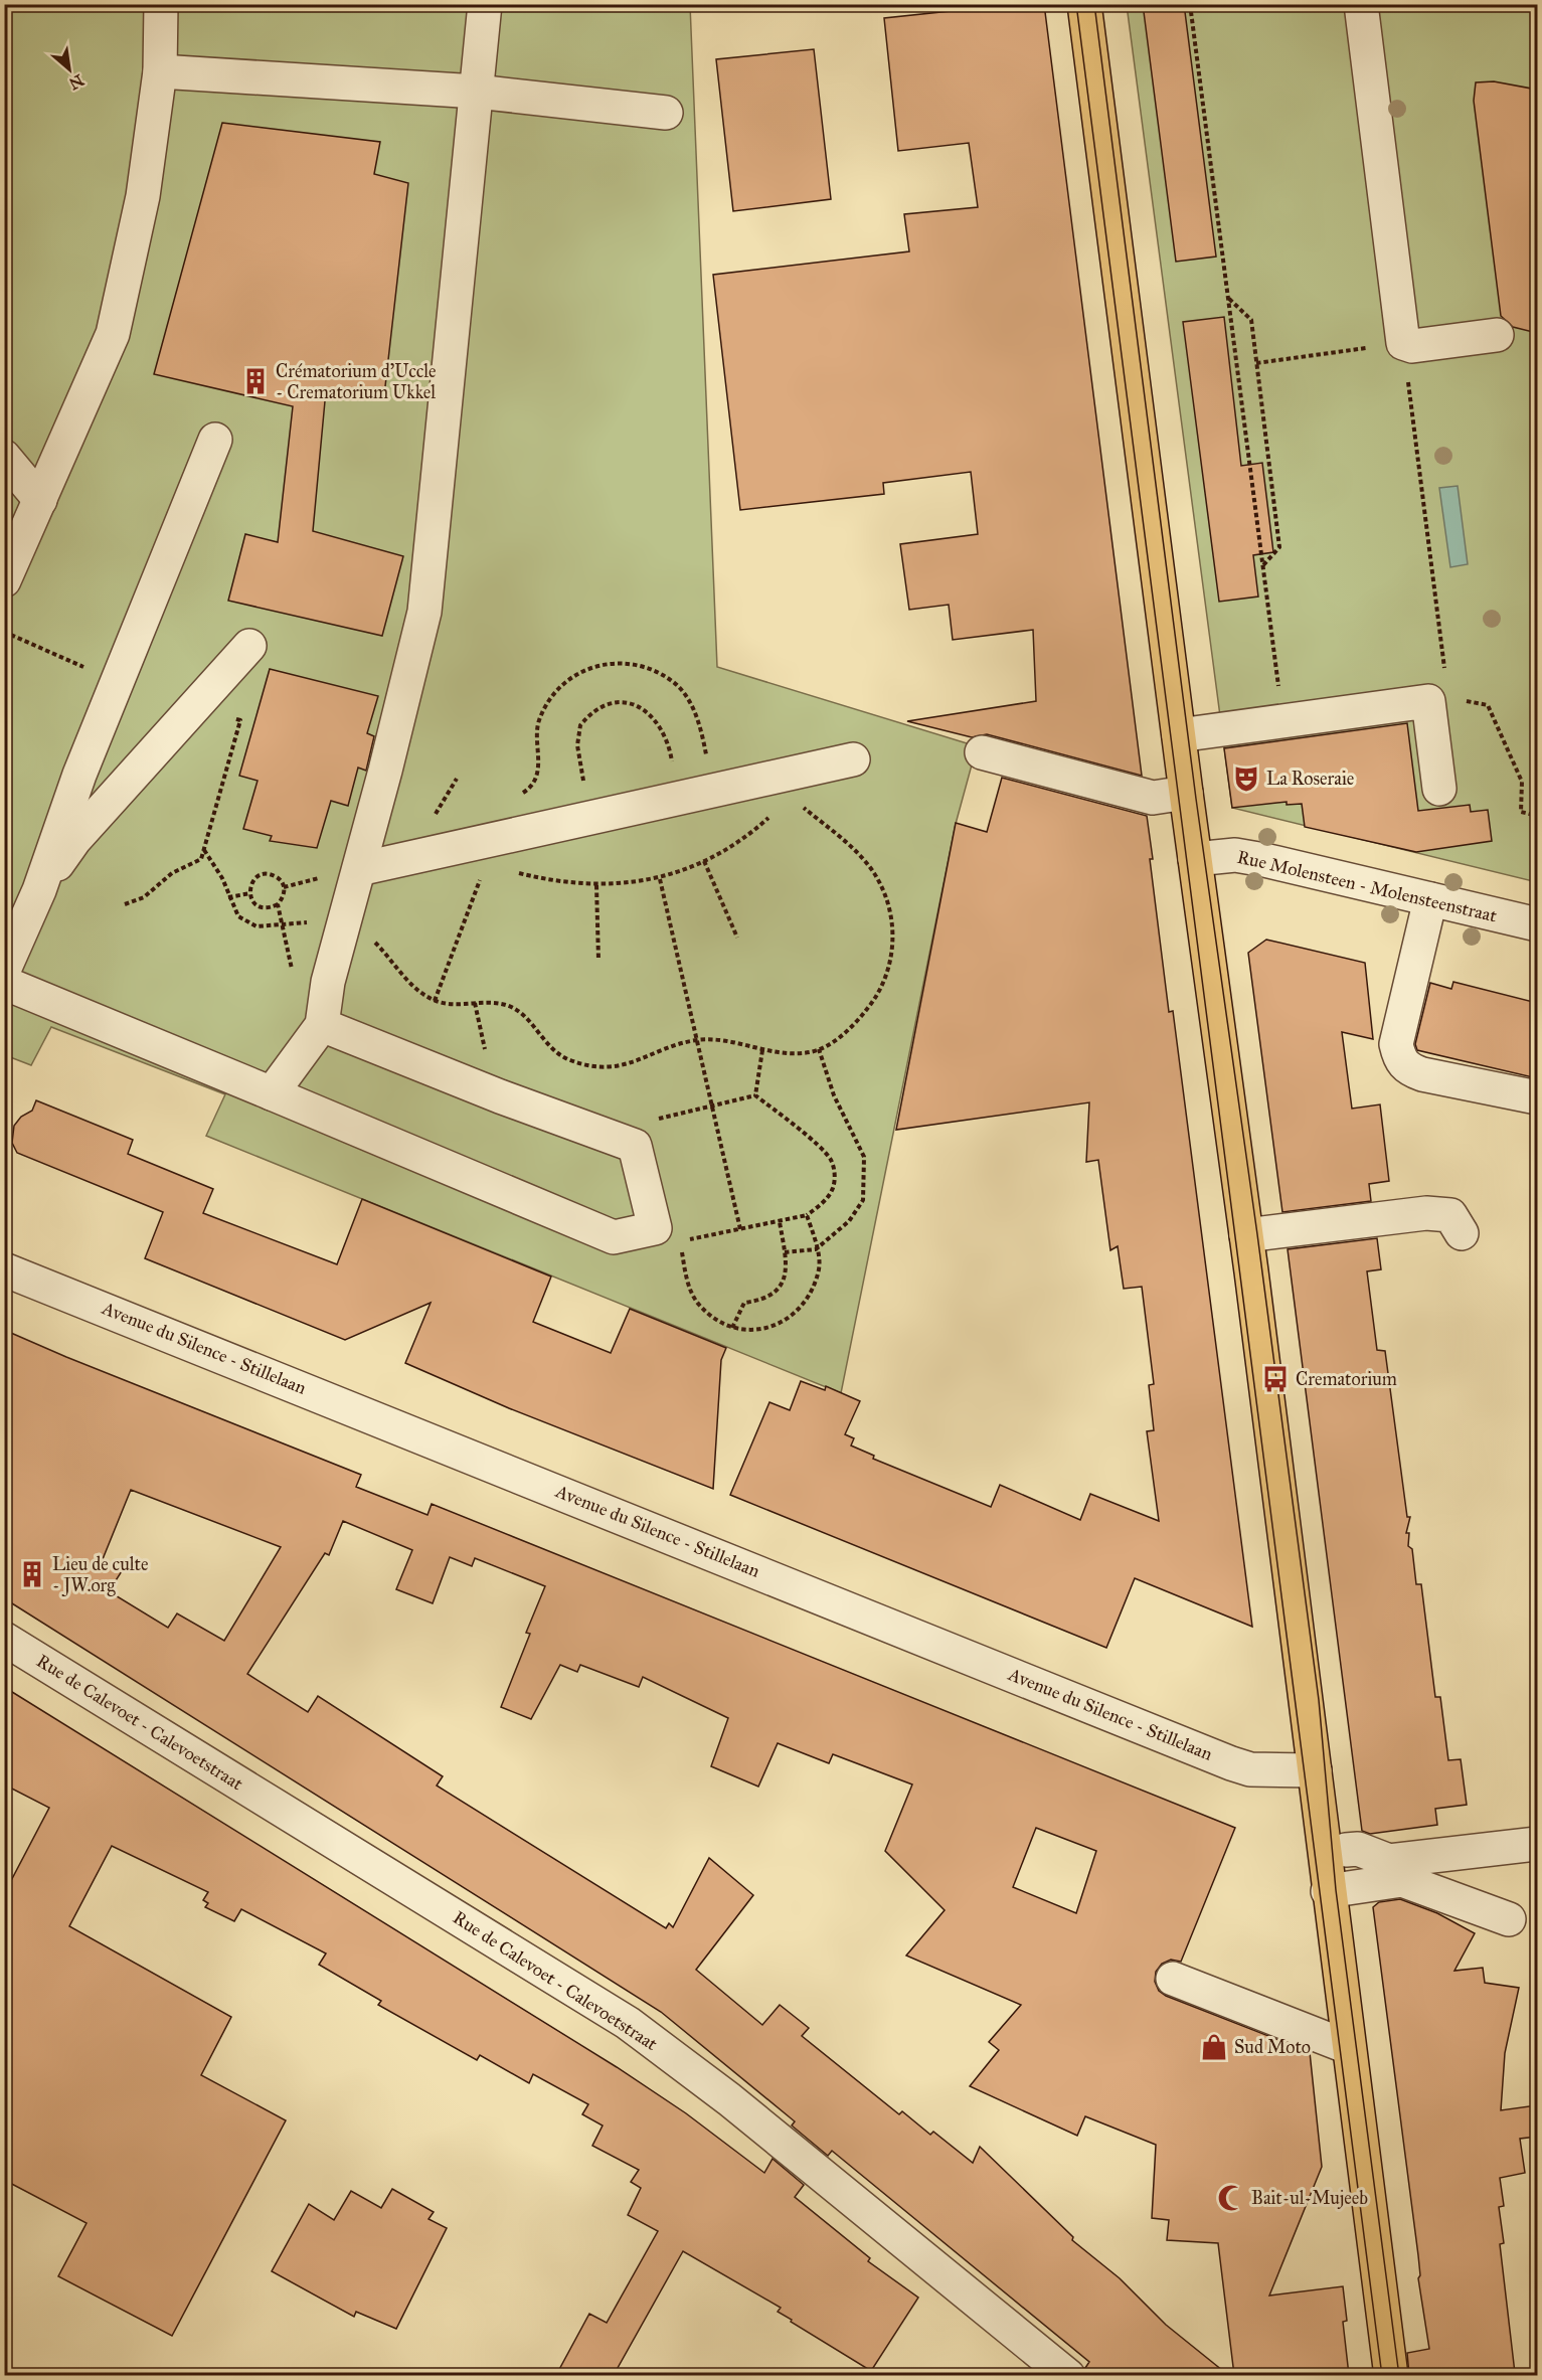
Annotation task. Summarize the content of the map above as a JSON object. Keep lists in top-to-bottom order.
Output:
{
  "streets": {
    "street": ["Rue Molensteen - Molensteenstraat", "Avenue du Silence - Stillelaan", "Rue de Calevoet - Calevoetstraat"]
  },
  "places": {
    "building": ["Crématorium d'Uccle - Crematorium Ukkel", "Lieu de culte - JW.org"],
    "theatre": ["La Roseraie"],
    "bus stop": ["Crematorium"],
    "shop": ["Sud Moto"],
    "mosque": ["Bait-ul-Mujeeb"]
  },
  "north": "bottom right"
}
